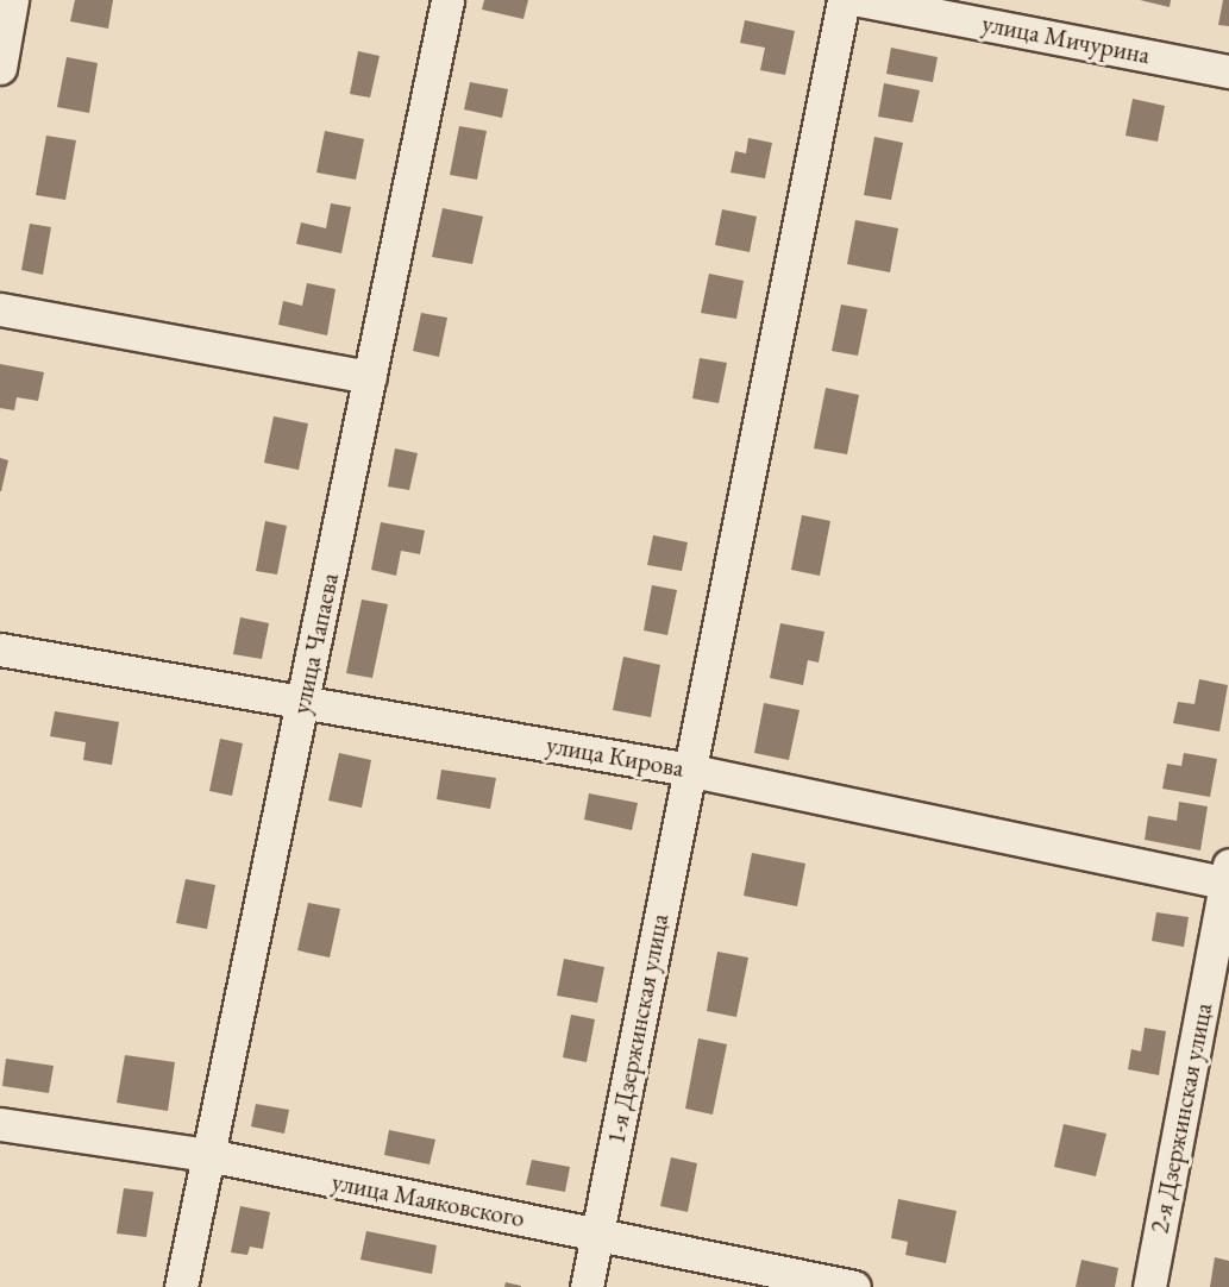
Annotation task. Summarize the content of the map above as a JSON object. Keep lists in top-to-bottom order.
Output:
{
  "streets": {
    "street": [
      "улица Мичурина",
      "улица Чапаева",
      "улица Кирова",
      "1-я Дзержинская улица",
      "2-я Дзержинская улица",
      "улица Маяковского"
    ]
  },
  "crossings": [
    ["улица Чапаева", "улица Кирова"],
    ["улица Чапаева", "улица Маяковского"],
    ["улица Кирова", "1-я Дзержинская улица"],
    ["улица Кирова", "2-я Дзержинская улица"],
    ["1-я Дзержинская улица", "улица Маяковского"]
  ]
}
